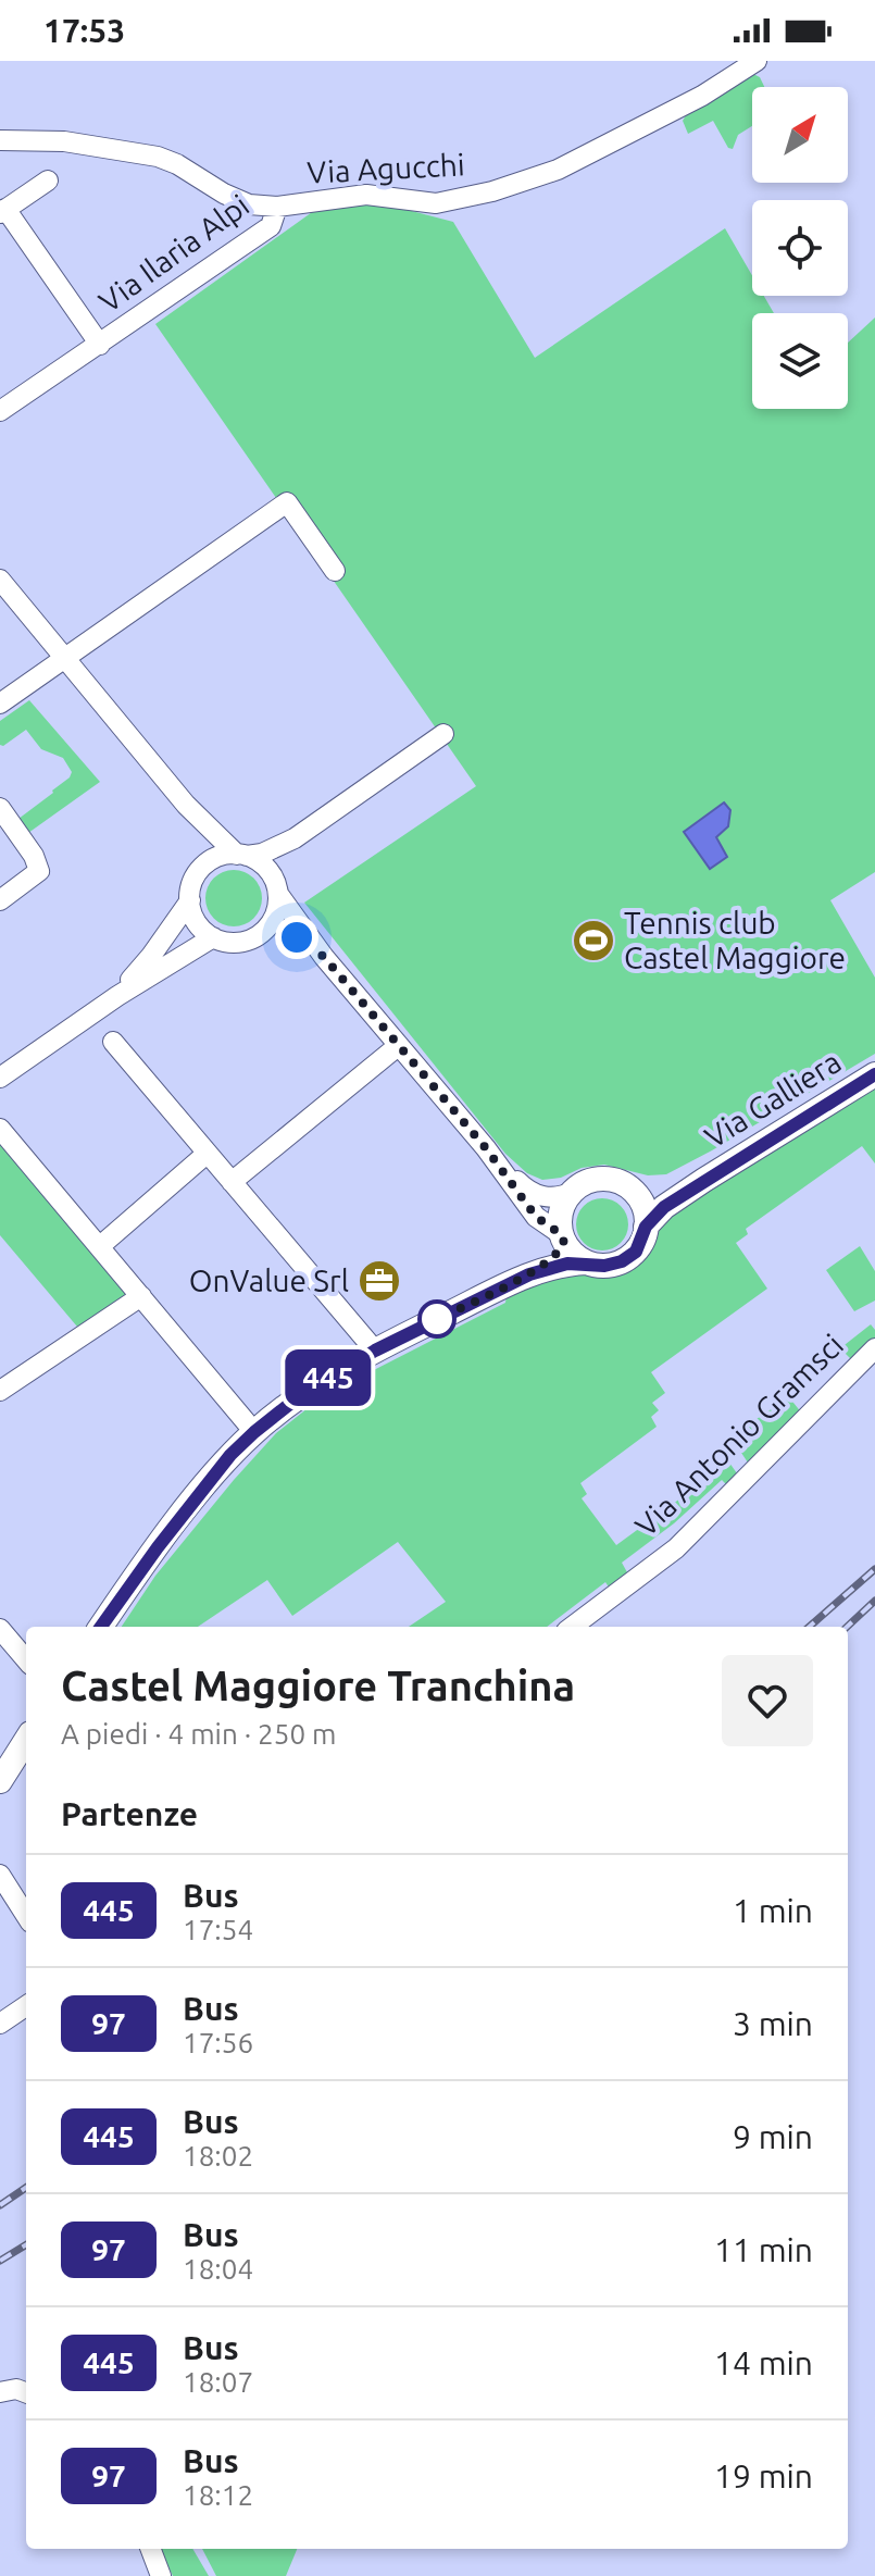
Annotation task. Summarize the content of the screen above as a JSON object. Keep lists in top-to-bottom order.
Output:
{
  "streets": {
    "main road": ["Via Galliera"],
    "street": ["Via Agucchi", "Via Ilaria Alpi", "Via Antonio Gramsci"]
  },
  "crossings": [
    ["Via Agucchi", "Via Ilaria Alpi"]
  ],
  "places": {
    "sports": ["Tennis club Castel Maggiore"],
    "office": ["OnValue Srl"]
  },
  "lines": ["bus line 445"],
  "north": "top right",
  "page": {
    "status": "17:53",
    "on_map": "445",
    "heading": [
      ["Castel Maggiore Tranchina", "A piedi · 4 min · 250 m"],
      "Partenze"
    ],
    "list": [
      {
        "mark": "445",
        "name": "Bus",
        "note": "17:54",
        "value": "1 min"
      },
      {
        "mark": "97",
        "name": "Bus",
        "note": "17:56",
        "value": "3 min"
      },
      {
        "mark": "445",
        "name": "Bus",
        "note": "18:02",
        "value": "9 min"
      },
      {
        "mark": "97",
        "name": "Bus",
        "note": "18:04",
        "value": "11 min"
      },
      {
        "mark": "445",
        "name": "Bus",
        "note": "18:07",
        "value": "14 min"
      },
      {
        "mark": "97",
        "name": "Bus",
        "note": "18:12",
        "value": "19 min"
      }
    ]
  }
}
